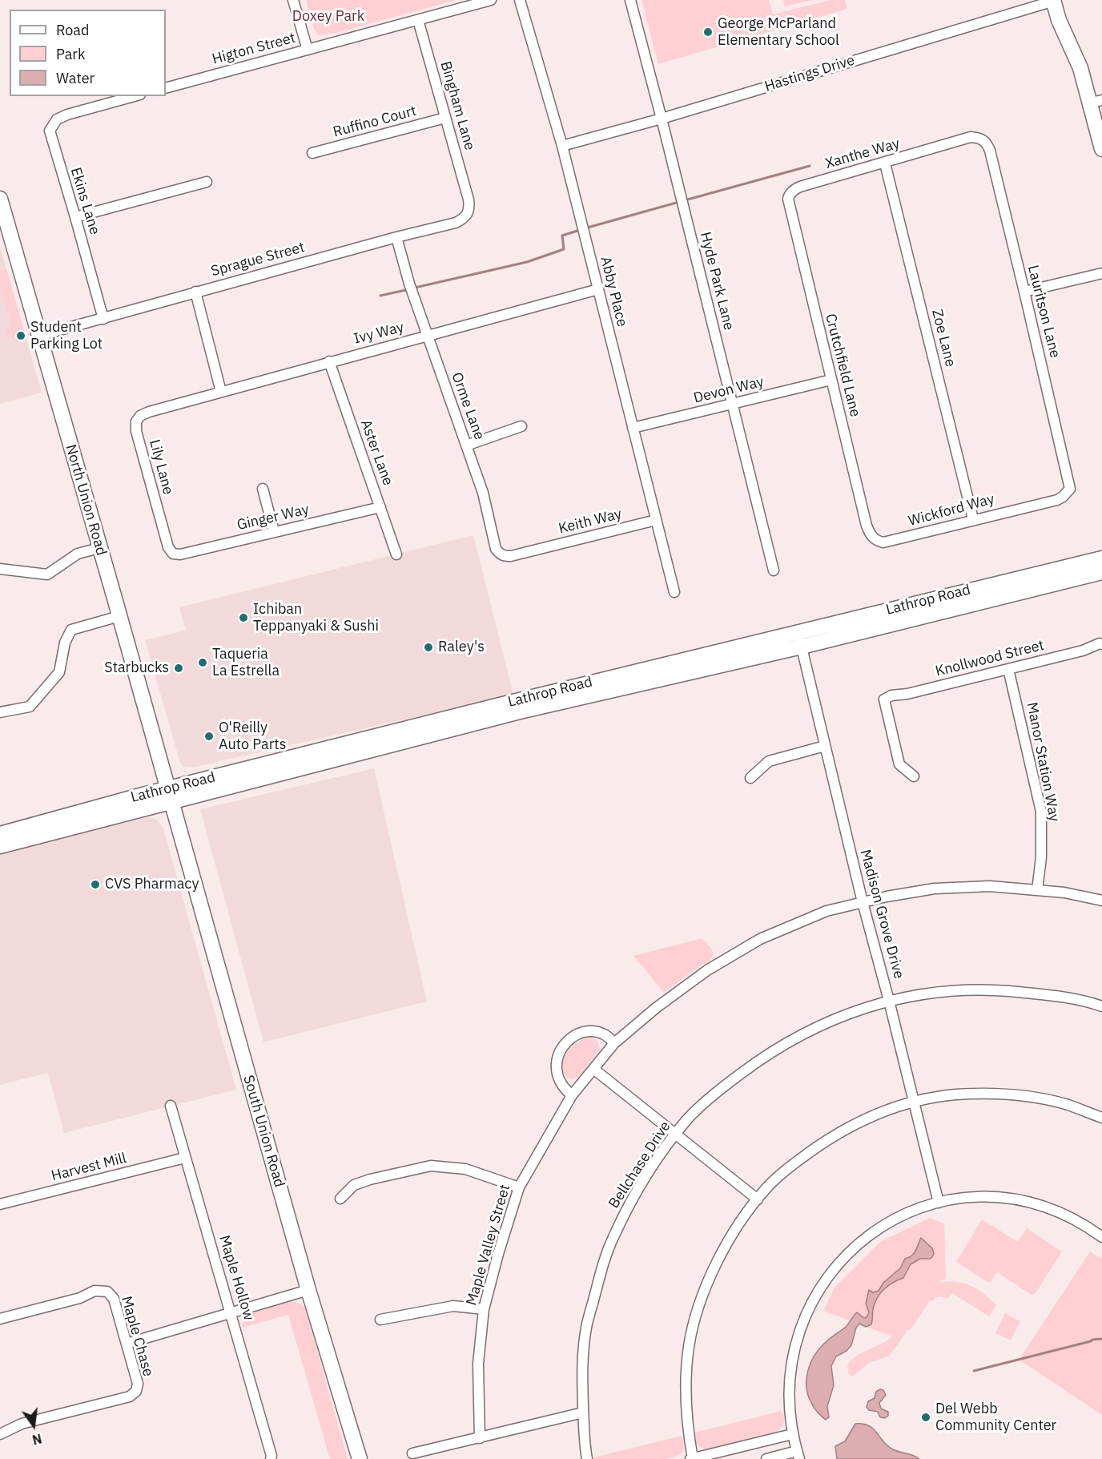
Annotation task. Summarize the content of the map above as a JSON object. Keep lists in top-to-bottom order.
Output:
{
  "streets": {
    "main road": ["North Union Road", "Lathrop Road", "South Union Road"],
    "street": [
      "Higton Street",
      "Hastings Drive",
      "Bingham Lane",
      "Ruffino Court",
      "Xanthe Way",
      "Ekins Lane",
      "Sprague Street",
      "Hyde Park Lane",
      "Abby Place",
      "Lauritson Lane",
      "Ivy Way",
      "Zoe Lane",
      "Crutchfield Lane",
      "Devon Way",
      "Orme Lane",
      "Aster Lane",
      "Lily Lane",
      "Wickford Way",
      "Ginger Way",
      "Keith Way",
      "Knollwood Street",
      "Manor Station Way",
      "Madison Grove Drive",
      "Bellchase Drive",
      "Harvest Mill",
      "Maple Valley Street",
      "Maple Hollow",
      "Maple Chase"
    ]
  },
  "crossings": [
    ["Higton Street", "Bingham Lane"],
    ["Hastings Drive", "Hyde Park Lane"],
    ["Hastings Drive", "Abby Place"],
    ["Bingham Lane", "Ruffino Court"],
    ["Bingham Lane", "Sprague Street"],
    ["Xanthe Way", "Lauritson Lane"],
    ["Xanthe Way", "Zoe Lane"],
    ["Xanthe Way", "Crutchfield Lane"],
    ["Ekins Lane", "Sprague Street"],
    ["Sprague Street", "Orme Lane"],
    ["Sprague Street", "North Union Road"],
    ["Hyde Park Lane", "Devon Way"],
    ["Abby Place", "Ivy Way"],
    ["Abby Place", "Devon Way"],
    ["Abby Place", "Keith Way"],
    ["Lauritson Lane", "Wickford Way"],
    ["Ivy Way", "Orme Lane"],
    ["Ivy Way", "Aster Lane"],
    ["Ivy Way", "Lily Lane"],
    ["Zoe Lane", "Wickford Way"],
    ["Crutchfield Lane", "Devon Way"],
    ["Crutchfield Lane", "Wickford Way"],
    ["Orme Lane", "Keith Way"],
    ["Aster Lane", "Ginger Way"],
    ["Lily Lane", "Ginger Way"],
    ["North Union Road", "Lathrop Road"],
    ["North Union Road", "South Union Road"],
    ["Lathrop Road", "Madison Grove Drive"],
    ["Lathrop Road", "South Union Road"],
    ["Knollwood Street", "Manor Station Way"],
    ["Manor Station Way", "Maple Valley Street"],
    ["Madison Grove Drive", "Bellchase Drive"],
    ["Madison Grove Drive", "Maple Valley Street"],
    ["Harvest Mill", "Maple Hollow"]
  ],
  "parks": ["Doxey Park"],
  "places": [
    "George McParland Elementary School",
    "Student Parking Lot",
    "Ichiban Teppanyaki & Sushi",
    "Raley's",
    "Taqueria La Estrella",
    "Starbucks",
    "O'Reilly Auto Parts",
    "CVS Pharmacy",
    "Del Webb Community Center"
  ],
  "legend": ["Road", "Park", "Water"],
  "north": "bottom"
}
